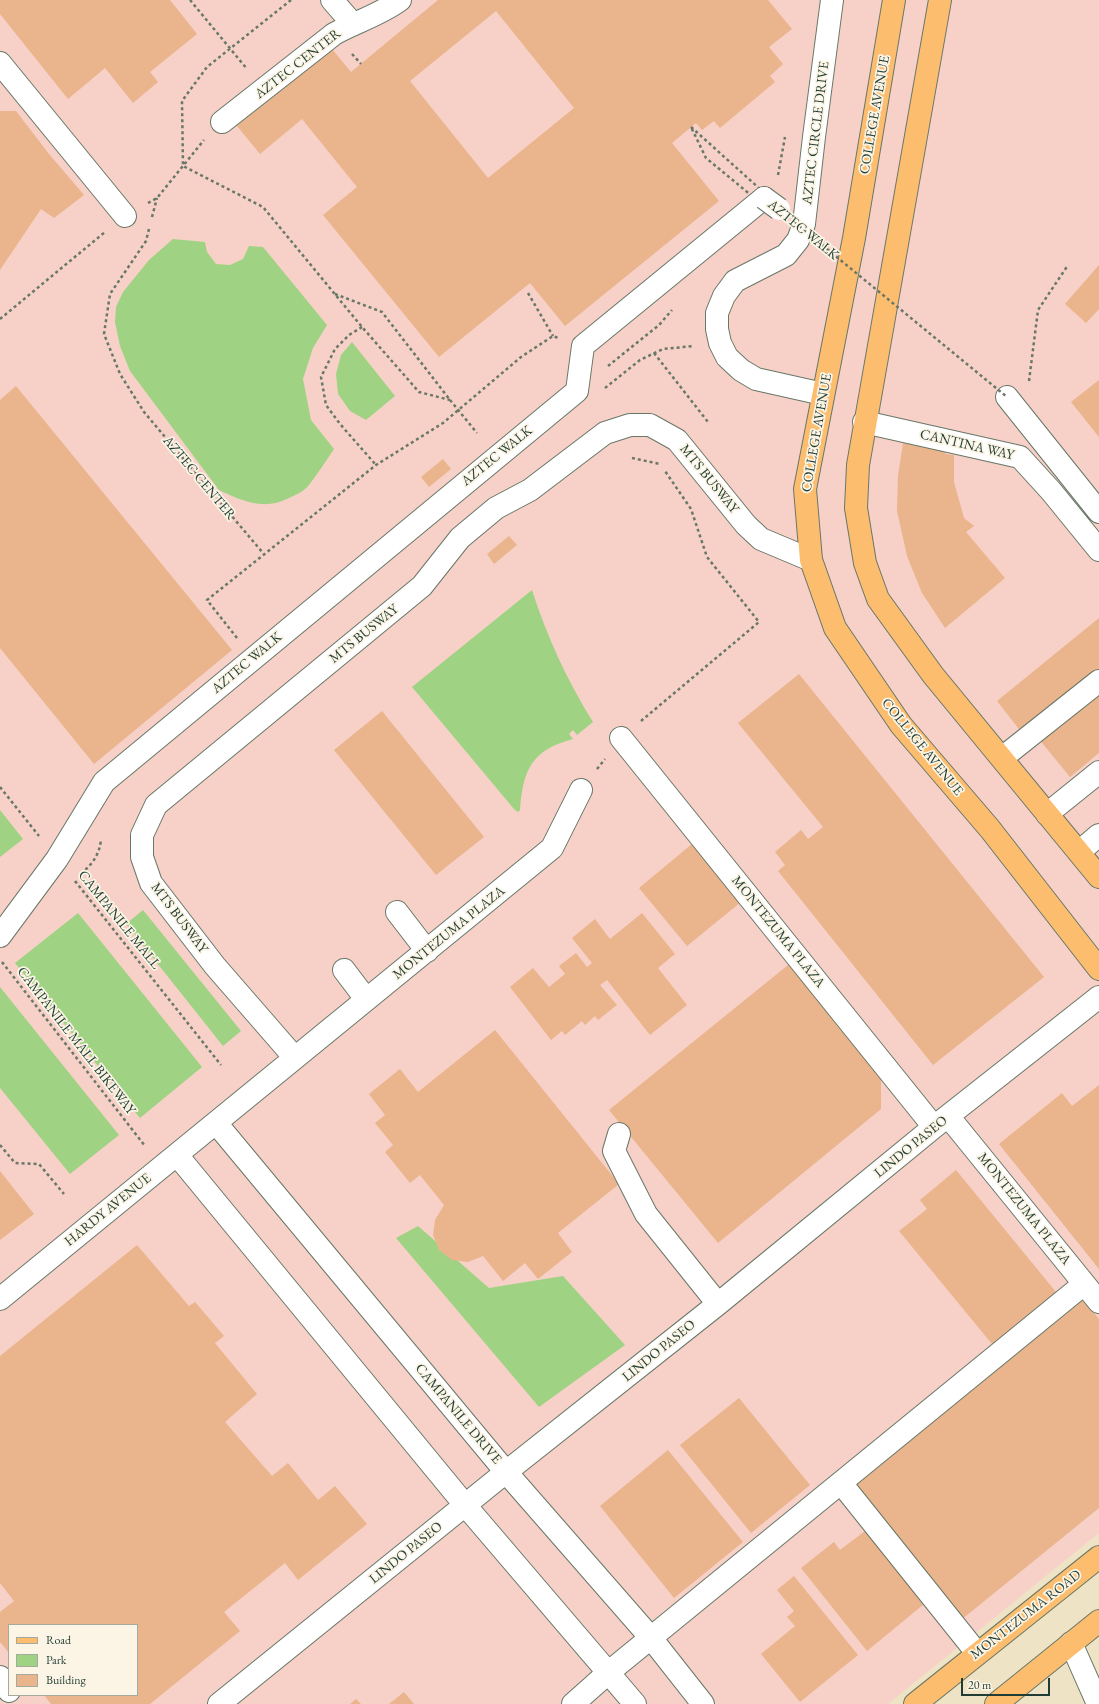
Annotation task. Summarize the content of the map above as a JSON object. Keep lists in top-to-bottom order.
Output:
{
  "streets": {
    "main road": ["COLLEGE AVENUE", "MONTEZUMA ROAD"],
    "street": [
      "AZTEC CENTER",
      "AZTEC CIRCLE DRIVE",
      "AZTEC WALK",
      "CANTINA WAY",
      "MTS BUSWAY",
      "MONTEZUMA PLAZA",
      "LINDO PASEO",
      "HARDY AVENUE",
      "CAMPANILE DRIVE"
    ],
    "path": ["CAMPANILE MALL", "CAMPANILE MALL BIKEWAY"]
  },
  "crossings": [
    ["COLLEGE AVENUE", "AZTEC CIRCLE DRIVE"],
    ["COLLEGE AVENUE", "MTS BUSWAY"],
    ["AZTEC WALK", "CAMPANILE MALL"],
    ["MTS BUSWAY", "MONTEZUMA PLAZA"],
    ["MONTEZUMA PLAZA", "LINDO PASEO"],
    ["MONTEZUMA PLAZA", "HARDY AVENUE"],
    ["MONTEZUMA PLAZA", "CAMPANILE DRIVE"],
    ["LINDO PASEO", "CAMPANILE DRIVE"],
    ["HARDY AVENUE", "CAMPANILE DRIVE"]
  ],
  "legend": ["Road", "Park", "Building"],
  "scale_bar": "20 m"
}
